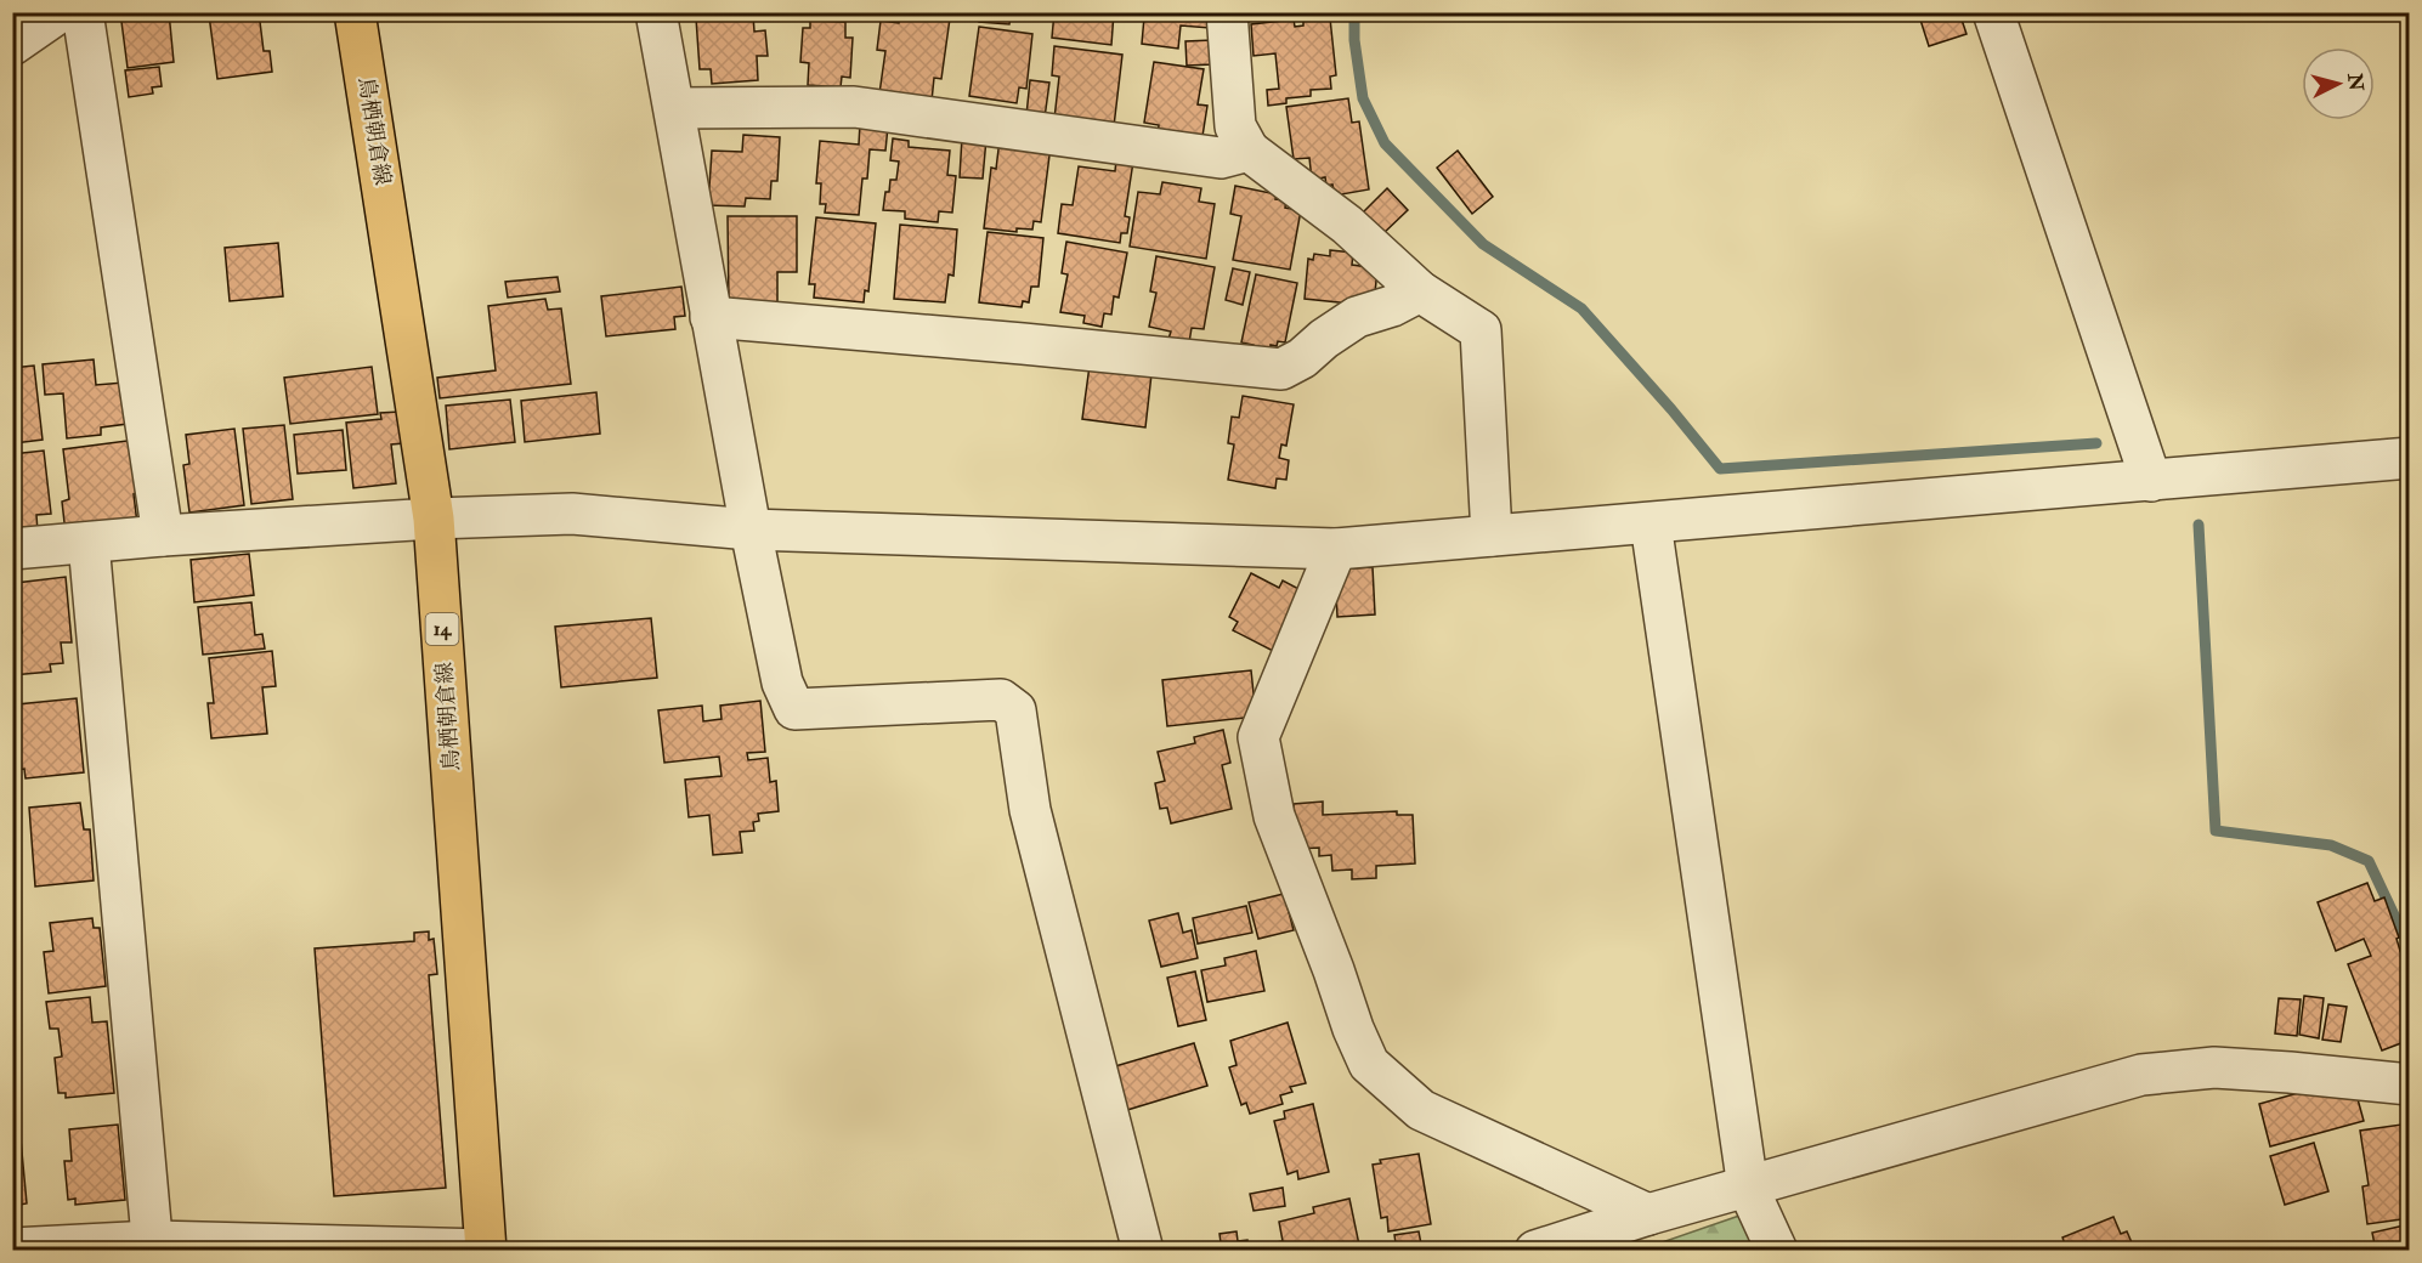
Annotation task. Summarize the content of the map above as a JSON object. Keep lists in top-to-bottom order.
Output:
{
  "streets": {
    "main road": ["鳥栖朝倉線", "14"]
  },
  "north": "right"
}
